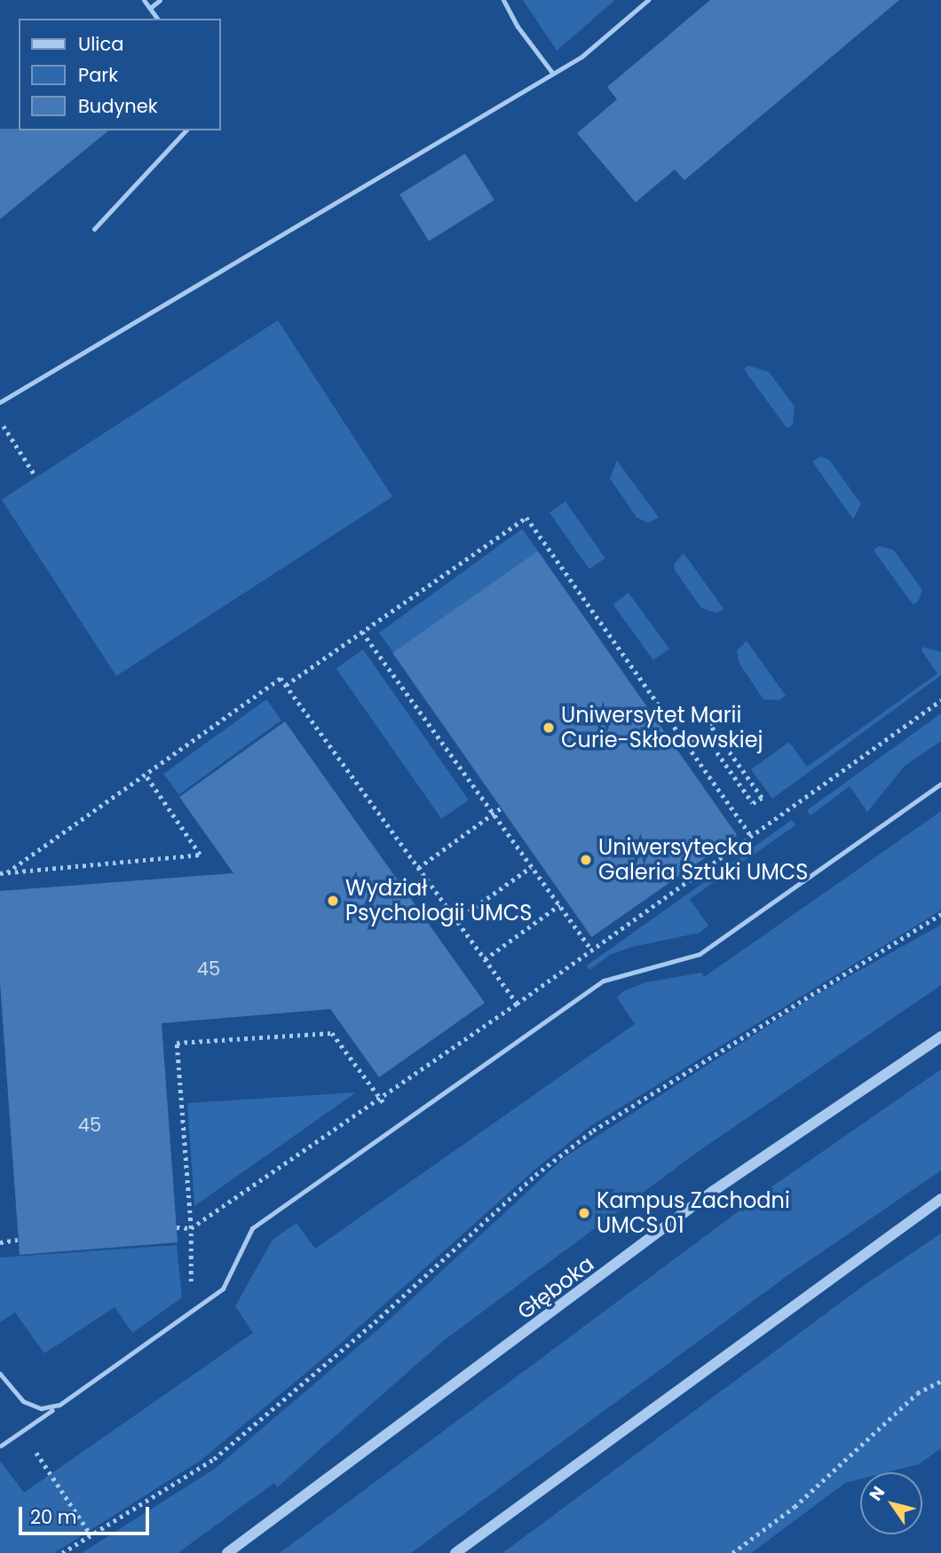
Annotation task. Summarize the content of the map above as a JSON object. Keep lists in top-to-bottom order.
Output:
{
  "streets": {
    "street": ["Głęboka"]
  },
  "places": [
    "Uniwersytet Marii Curie-Skłodowskiej",
    "Uniwersytecka Galeria Sztuki UMCS",
    "Wydział Psychologii UMCS",
    "Kampus Zachodni UMCS 01"
  ],
  "house_numbers": ["45", "45"],
  "legend": ["Ulica", "Park", "Budynek"],
  "scale_bar": "20 m",
  "north": "top left"
}
